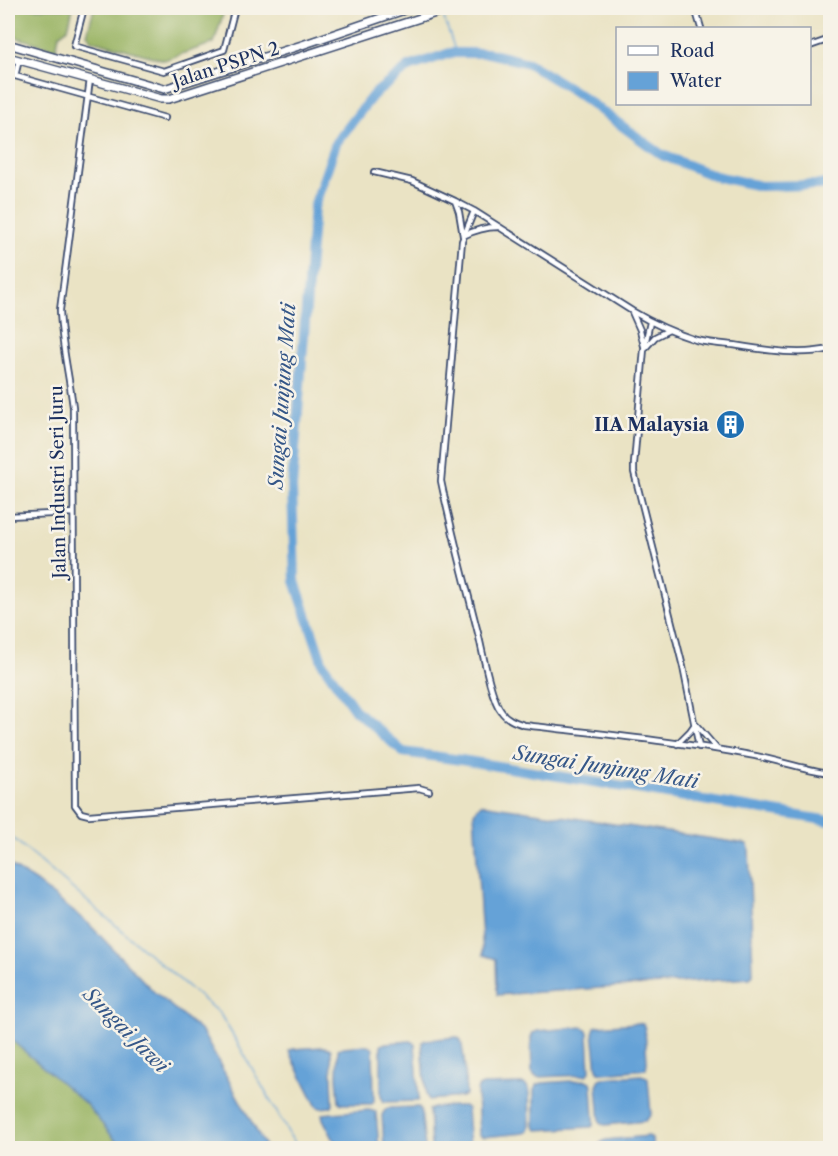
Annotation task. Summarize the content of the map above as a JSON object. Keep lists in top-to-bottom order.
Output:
{
  "streets": {
    "street": ["Jalan PSPN 2", "Jalan Industri Seri Juru"]
  },
  "crossings": [
    ["Jalan PSPN 2", "Jalan Industri Seri Juru"]
  ],
  "water": ["Sungai Junjung Mati", "Sungai Jawi"],
  "places": {
    "building": ["IIA Malaysia"]
  },
  "legend": ["Road", "Water"]
}
